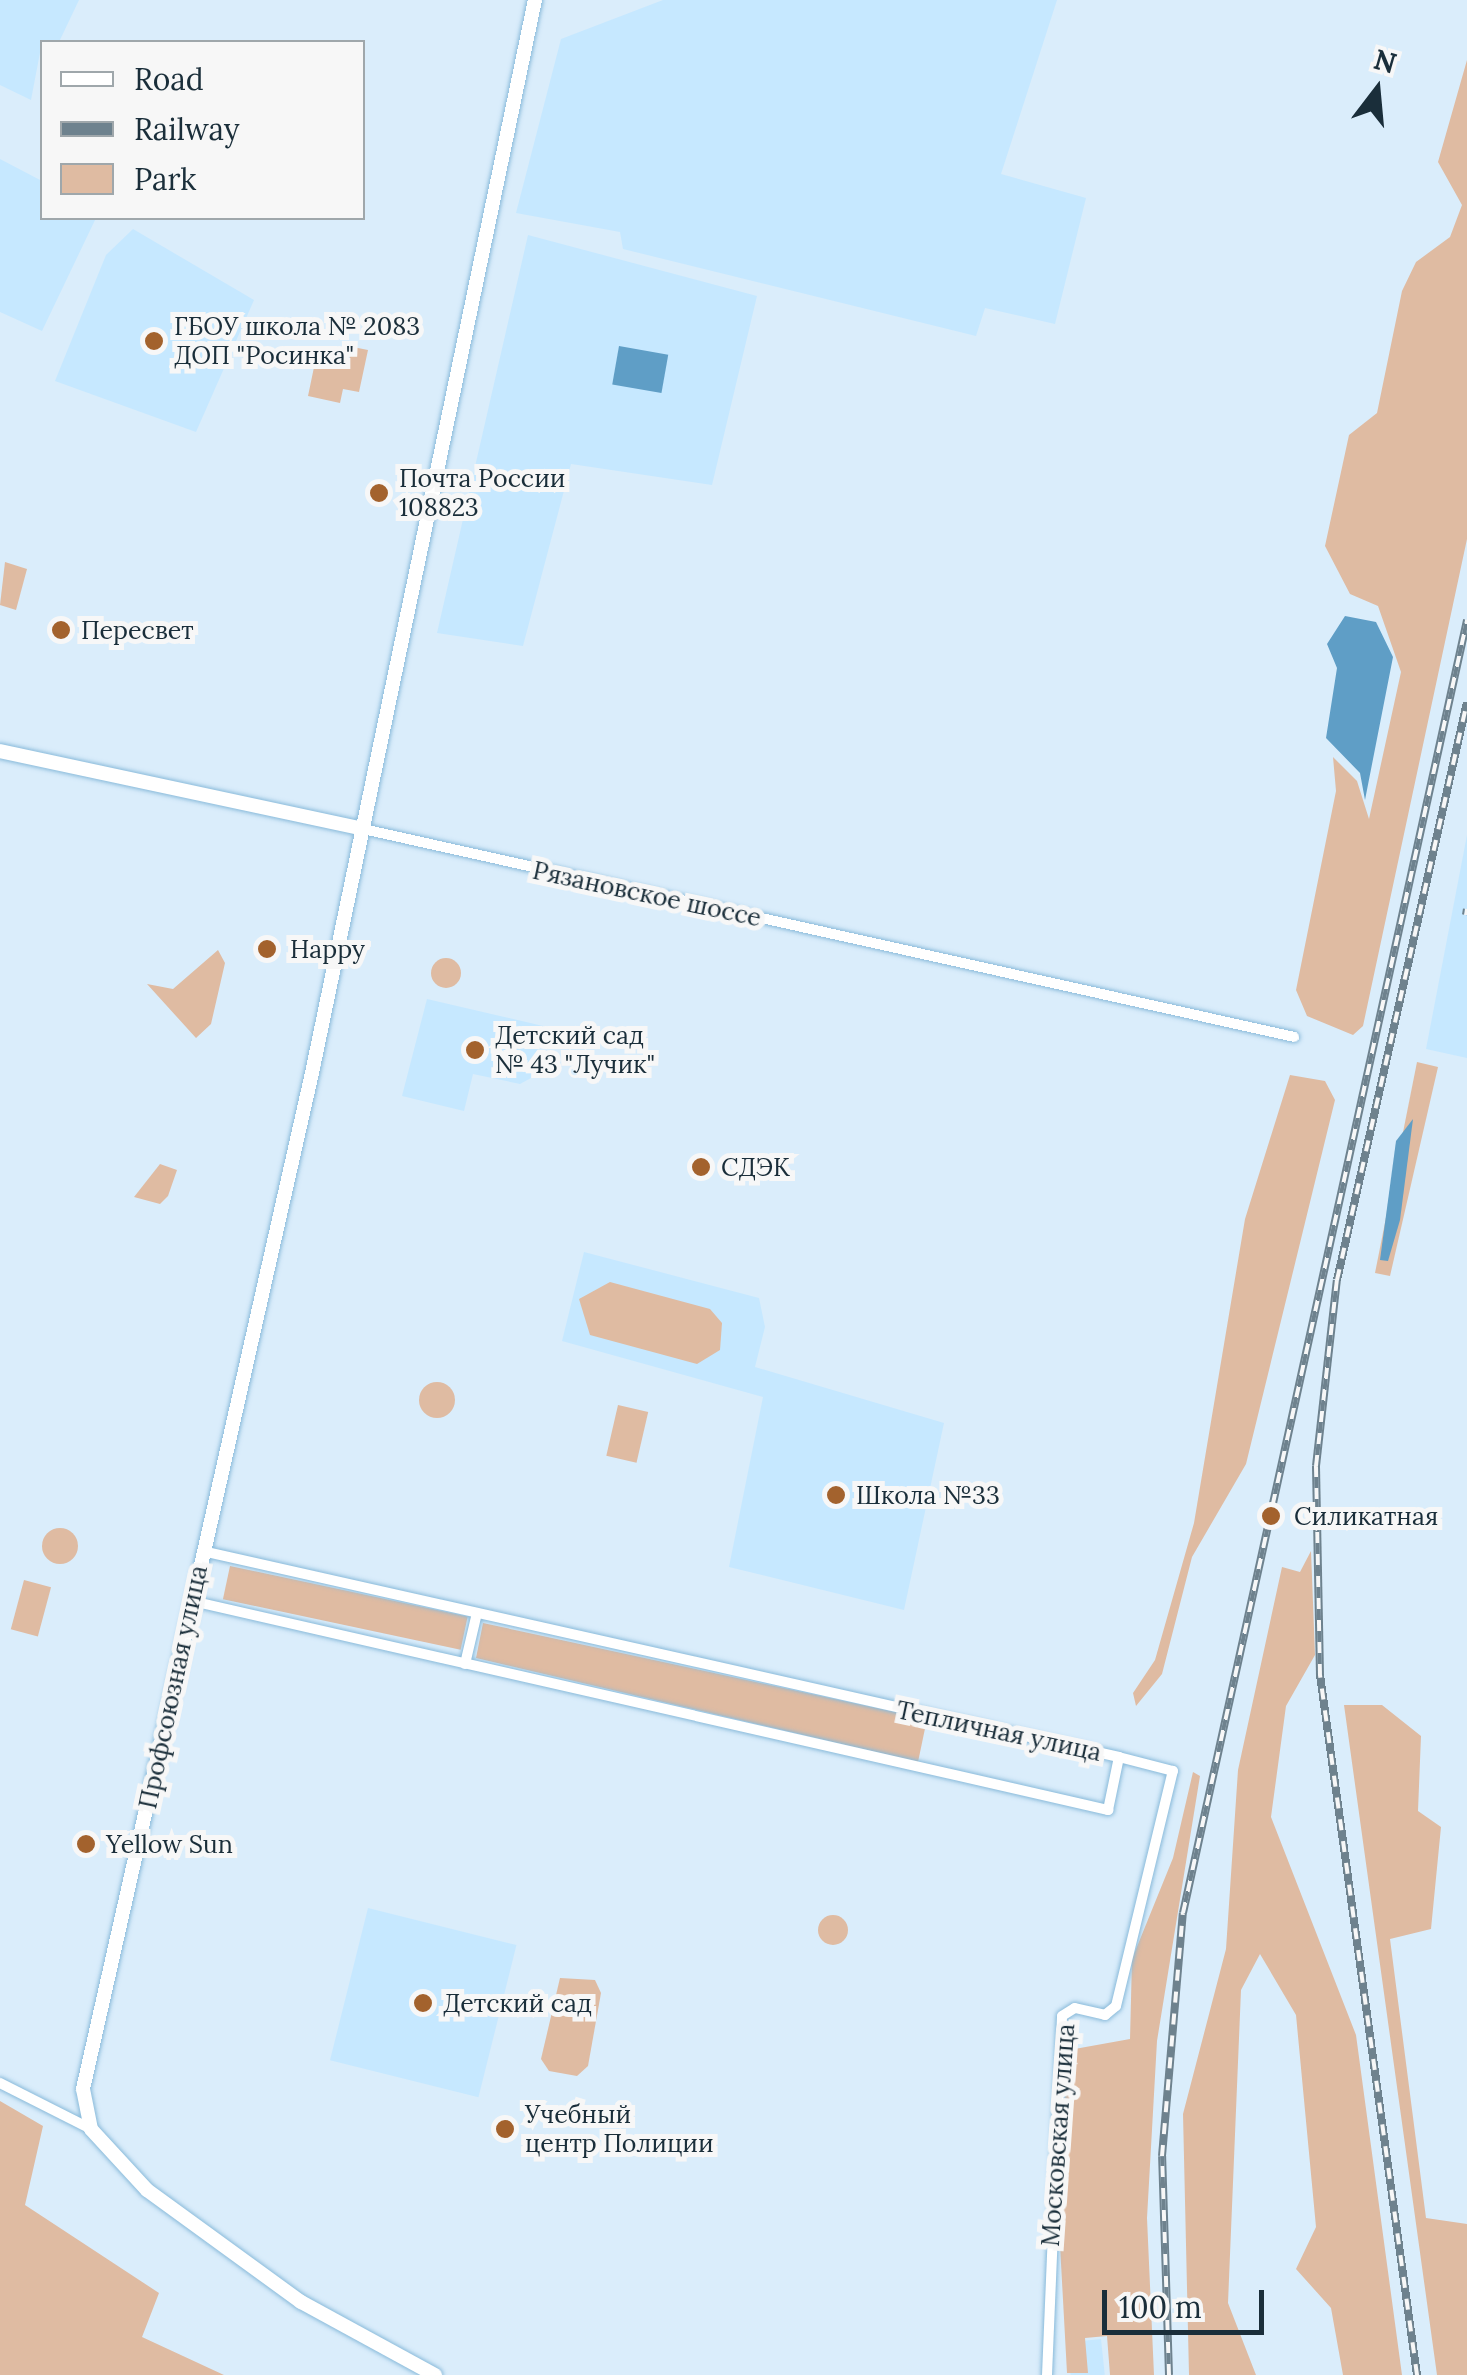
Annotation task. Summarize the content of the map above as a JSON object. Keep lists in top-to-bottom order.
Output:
{
  "streets": {
    "main road": ["Рязановское шоссе", "Профсоюзная улица"],
    "street": ["Тепличная улица", "Московская улица"]
  },
  "crossings": [
    ["Рязановское шоссе", "Профсоюзная улица"],
    ["Профсоюзная улица", "Тепличная улица"],
    ["Тепличная улица", "Московская улица"]
  ],
  "places": [
    "ГБОУ школа № 2083 ДОП \"Росинка\"",
    "Почта России 108823",
    "Пересвет",
    "Happy",
    "Детский сад № 43 \"Лучик\"",
    "СДЭК",
    "Школа №33",
    "Силикатная",
    "Yellow Sun",
    "Детский сад",
    "Учебный центр Полиции"
  ],
  "legend": ["Road", "Railway", "Park"],
  "scale_bar": "100 m",
  "north": "top"
}
